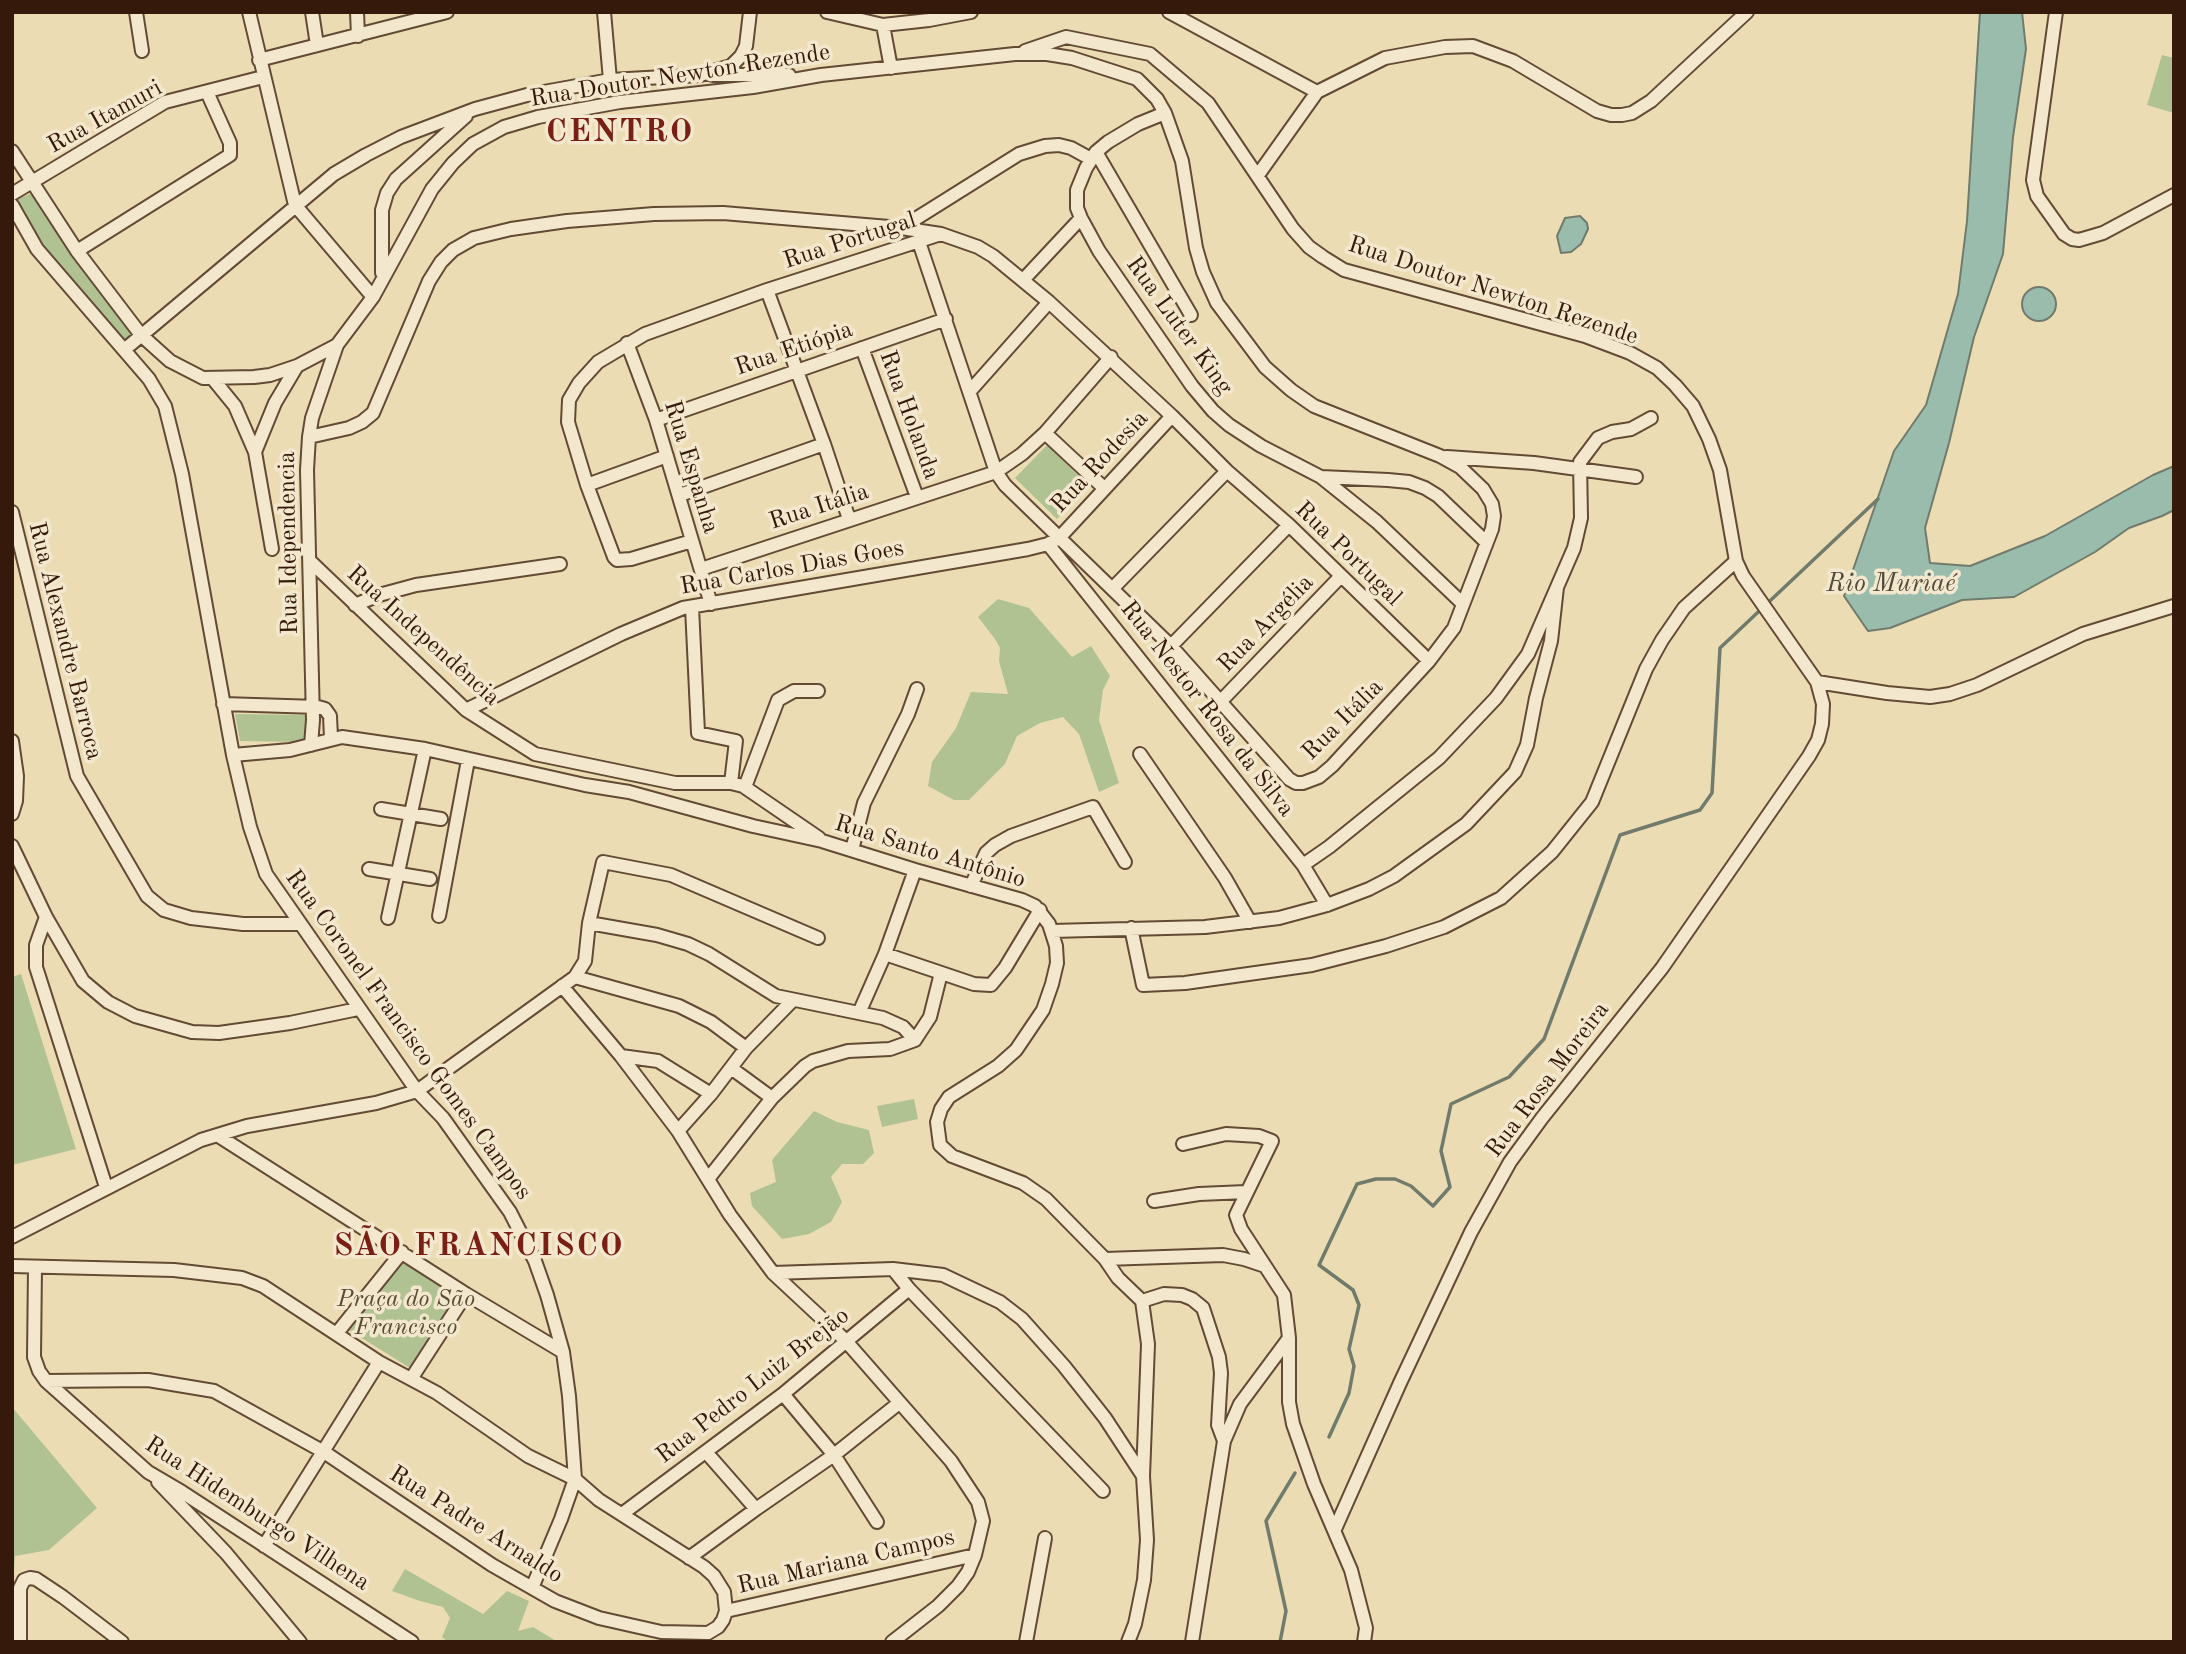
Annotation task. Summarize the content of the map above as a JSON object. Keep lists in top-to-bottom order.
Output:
{
  "streets": {
    "street": [
      "Rua Doutor Newton Rezende",
      "Rua Itamuri",
      "Rua Portugal",
      "Rua Luter King",
      "Rua Etiópia",
      "Rua Holanda",
      "Rua Rodesia",
      "Rua Espanha",
      "Rua Itália",
      "Rua Idependencia",
      "Rua Carlos Dias Goes",
      "Rua Argélia",
      "Rua Independência",
      "Rua Alexandre Barroca",
      "Rua Nestor Rosa da Silva",
      "Rua Santo Antônio",
      "Rua Coronel Francisco Gomes Campos",
      "Rua Rosa Moreira",
      "Rua Pedro Luiz Brejão",
      "Rua Hidemburgo Vilhena",
      "Rua Padre Arnaldo",
      "Rua Mariana Campos"
    ]
  },
  "crossings": [
    ["Rua Doutor Newton Rezende", "Rua Itália"],
    ["Rua Doutor Newton Rezende", "Rua Idependencia"],
    ["Rua Doutor Newton Rezende", "Rua Rosa Moreira"],
    ["Rua Portugal", "Rua Rodesia"],
    ["Rua Portugal", "Rua Espanha"],
    ["Rua Portugal", "Rua Itália"],
    ["Rua Portugal", "Rua Argélia"],
    ["Rua Luter King", "Rua Itália"],
    ["Rua Etiópia", "Rua Holanda"],
    ["Rua Etiópia", "Rua Espanha"],
    ["Rua Holanda", "Rua Itália"],
    ["Rua Rodesia", "Rua Itália"],
    ["Rua Rodesia", "Rua Carlos Dias Goes"],
    ["Rua Rodesia", "Rua Nestor Rosa da Silva"],
    ["Rua Espanha", "Rua Itália"],
    ["Rua Espanha", "Rua Carlos Dias Goes"],
    ["Rua Itália", "Rua Carlos Dias Goes"],
    ["Rua Itália", "Rua Argélia"],
    ["Rua Itália", "Rua Nestor Rosa da Silva"],
    ["Rua Idependencia", "Rua Independência"],
    ["Rua Carlos Dias Goes", "Rua Independência"],
    ["Rua Carlos Dias Goes", "Rua Nestor Rosa da Silva"],
    ["Rua Independência", "Rua Santo Antônio"],
    ["Rua Alexandre Barroca", "Rua Coronel Francisco Gomes Campos"],
    ["Rua Coronel Francisco Gomes Campos", "Rua Padre Arnaldo"],
    ["Rua Hidemburgo Vilhena", "Rua Padre Arnaldo"],
    ["Rua Padre Arnaldo", "Rua Mariana Campos"]
  ],
  "districts": ["CENTRO", "SÃO FRANCISCO"],
  "water": ["Rio Muriaé"],
  "parks": ["Praça do São Francisco"]
}
